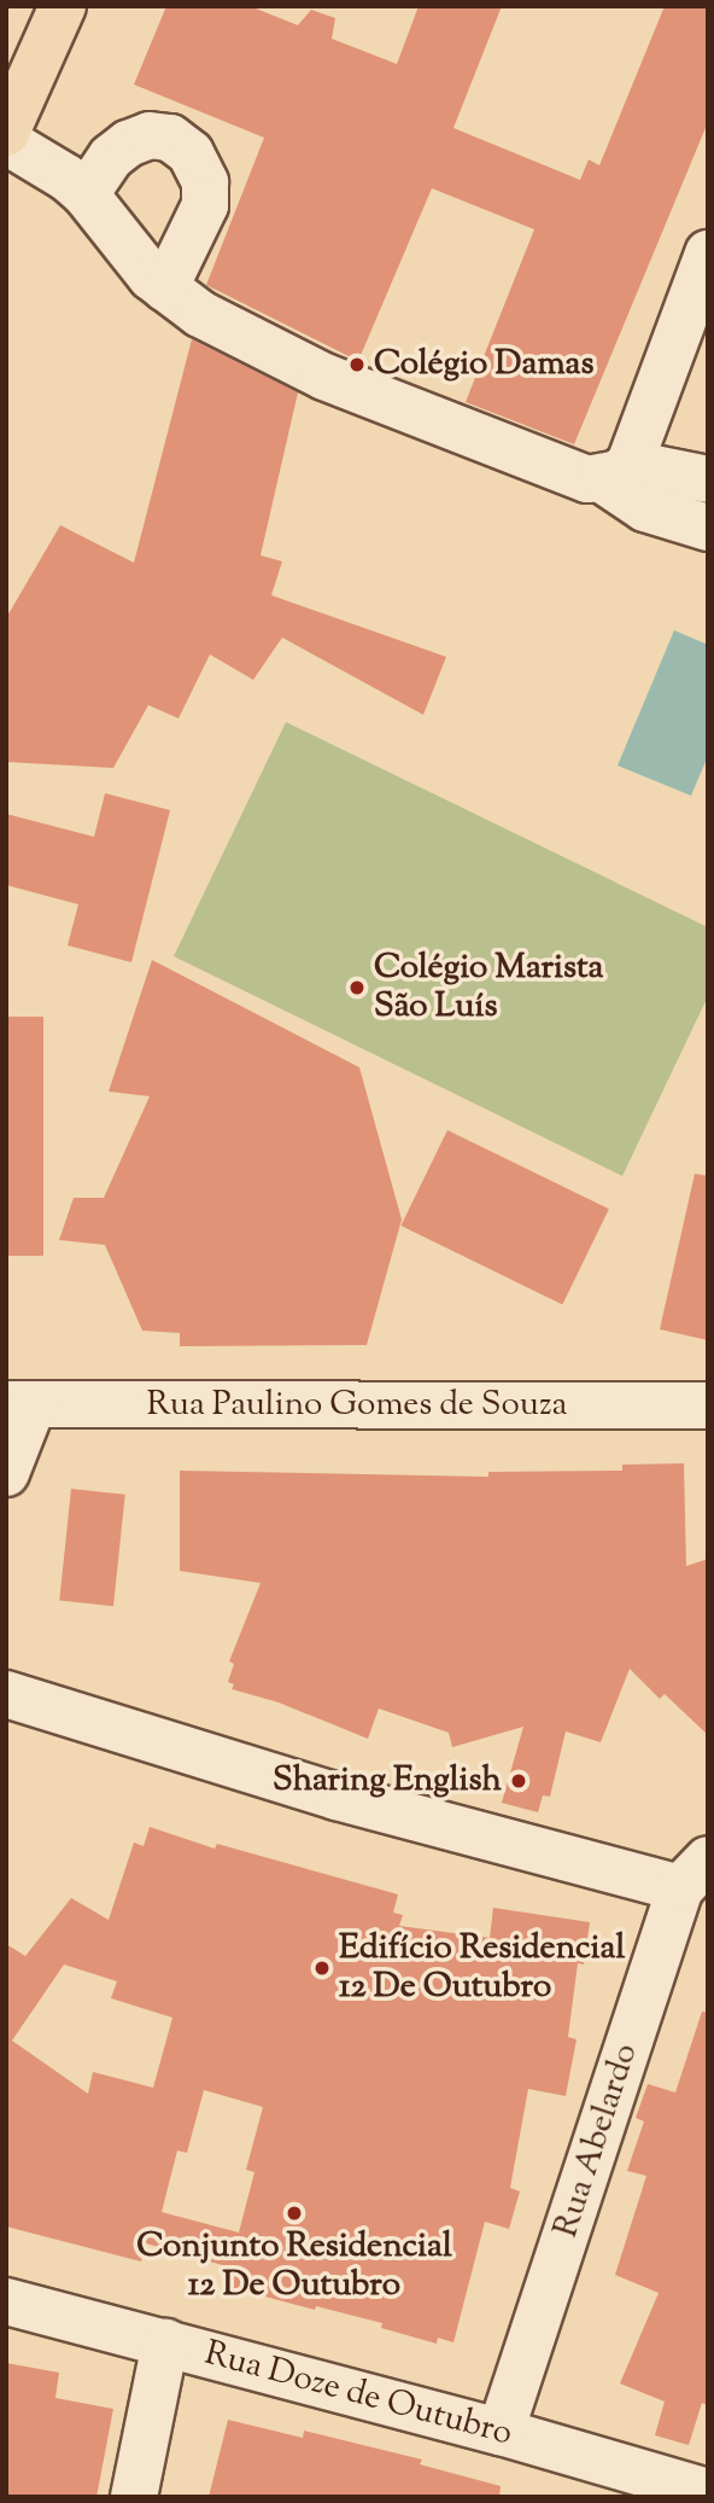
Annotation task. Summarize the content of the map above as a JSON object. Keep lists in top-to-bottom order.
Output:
{
  "streets": {
    "street": ["Rua Paulino Gomes de Souza", "Rua Abelardo", "Rua Doze de Outubro"]
  },
  "crossings": [
    ["Rua Abelardo", "Rua Doze de Outubro"]
  ],
  "places": [
    "Colégio Damas",
    "Colégio Marista São Luís",
    "Sharing English",
    "Edifício Residencial 12 De Outubro",
    "Conjunto Residencial 12 De Outubro"
  ]
}
